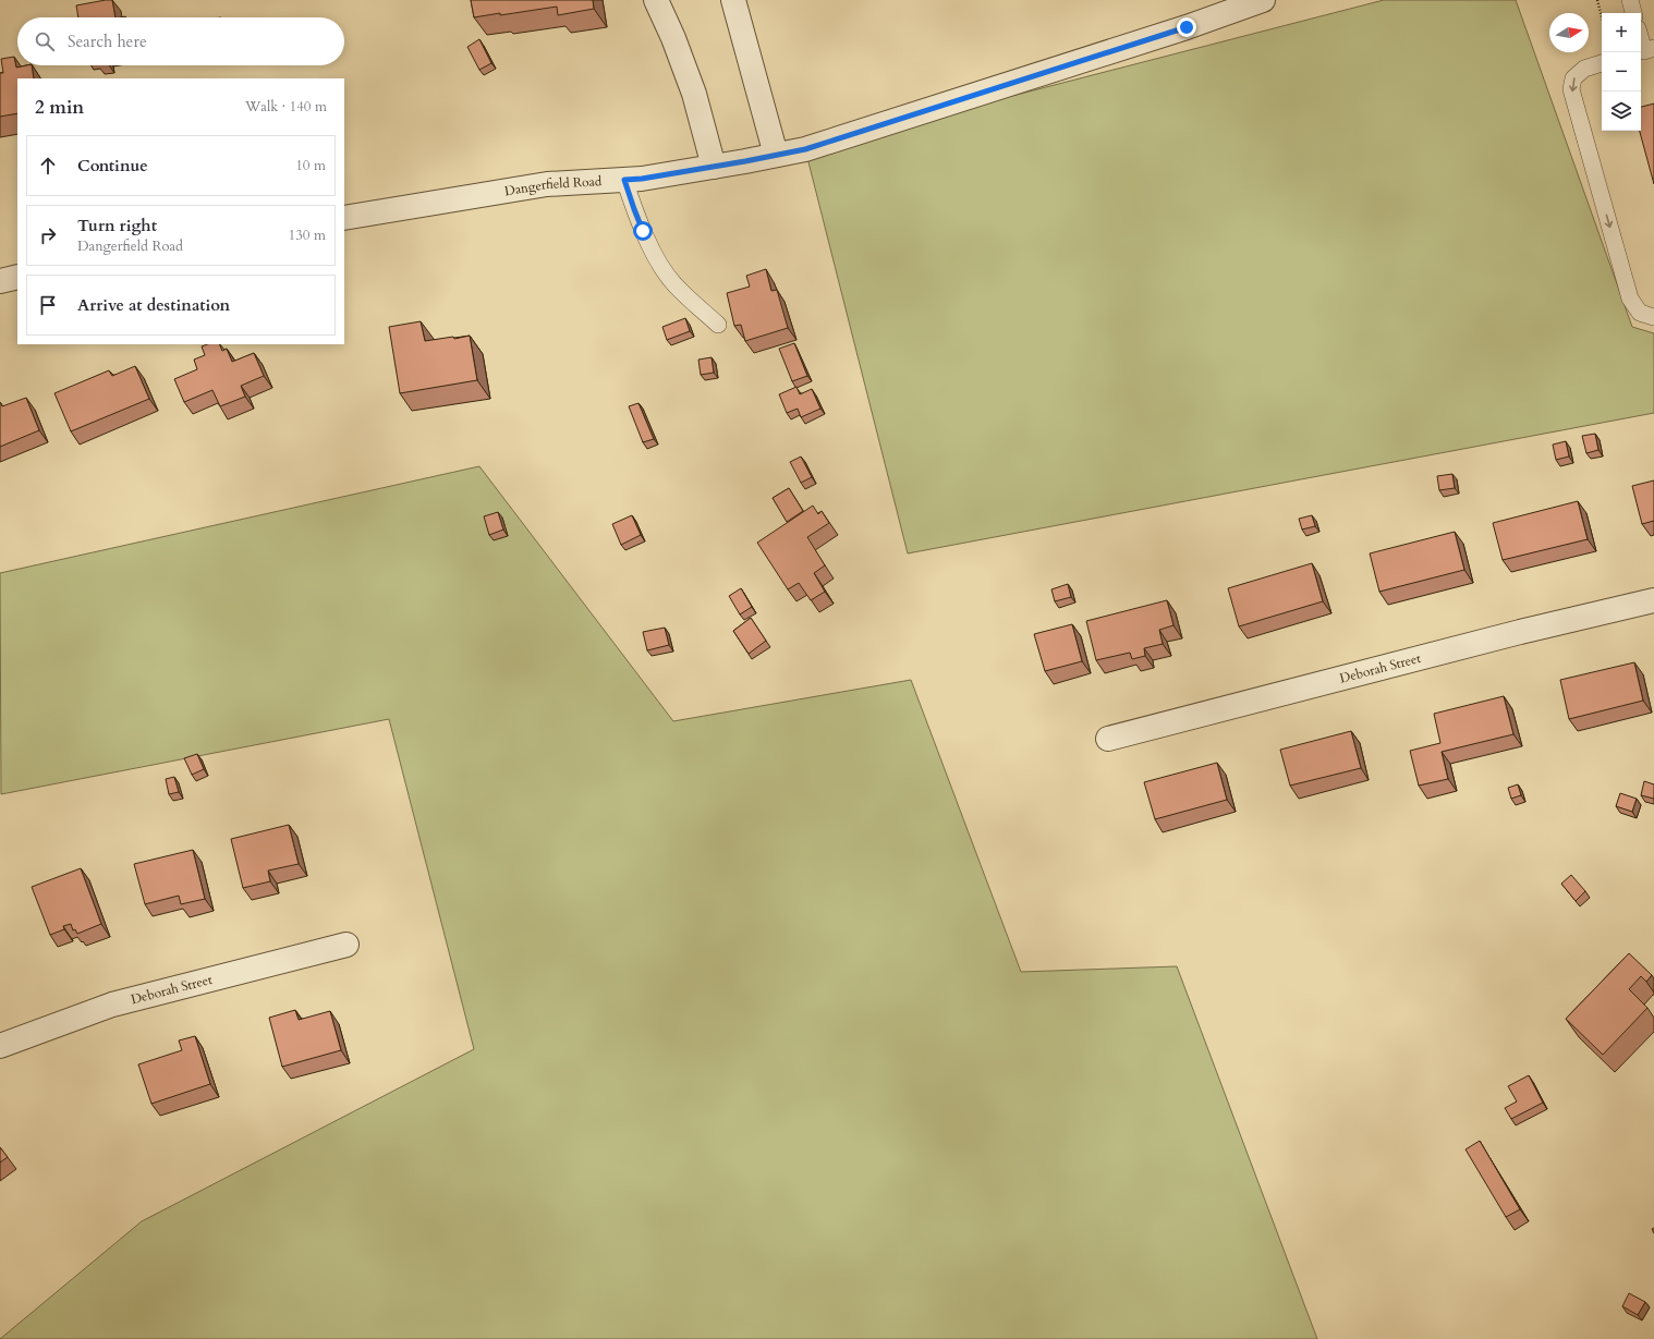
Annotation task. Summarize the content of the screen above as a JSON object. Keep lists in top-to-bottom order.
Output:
{
  "streets": {
    "street": ["Dangerfield Road", "Deborah Street"]
  },
  "north": "right",
  "page": {
    "map_buttons": ["+", "−"],
    "search": "Search here",
    "heading": ["2 min", "Walk · 140 m"],
    "list": [
      ["Continue", "10 m"],
      ["Turn right", "Dangerfield Road", "130 m"],
      "Arrive at destination"
    ]
  }
}
